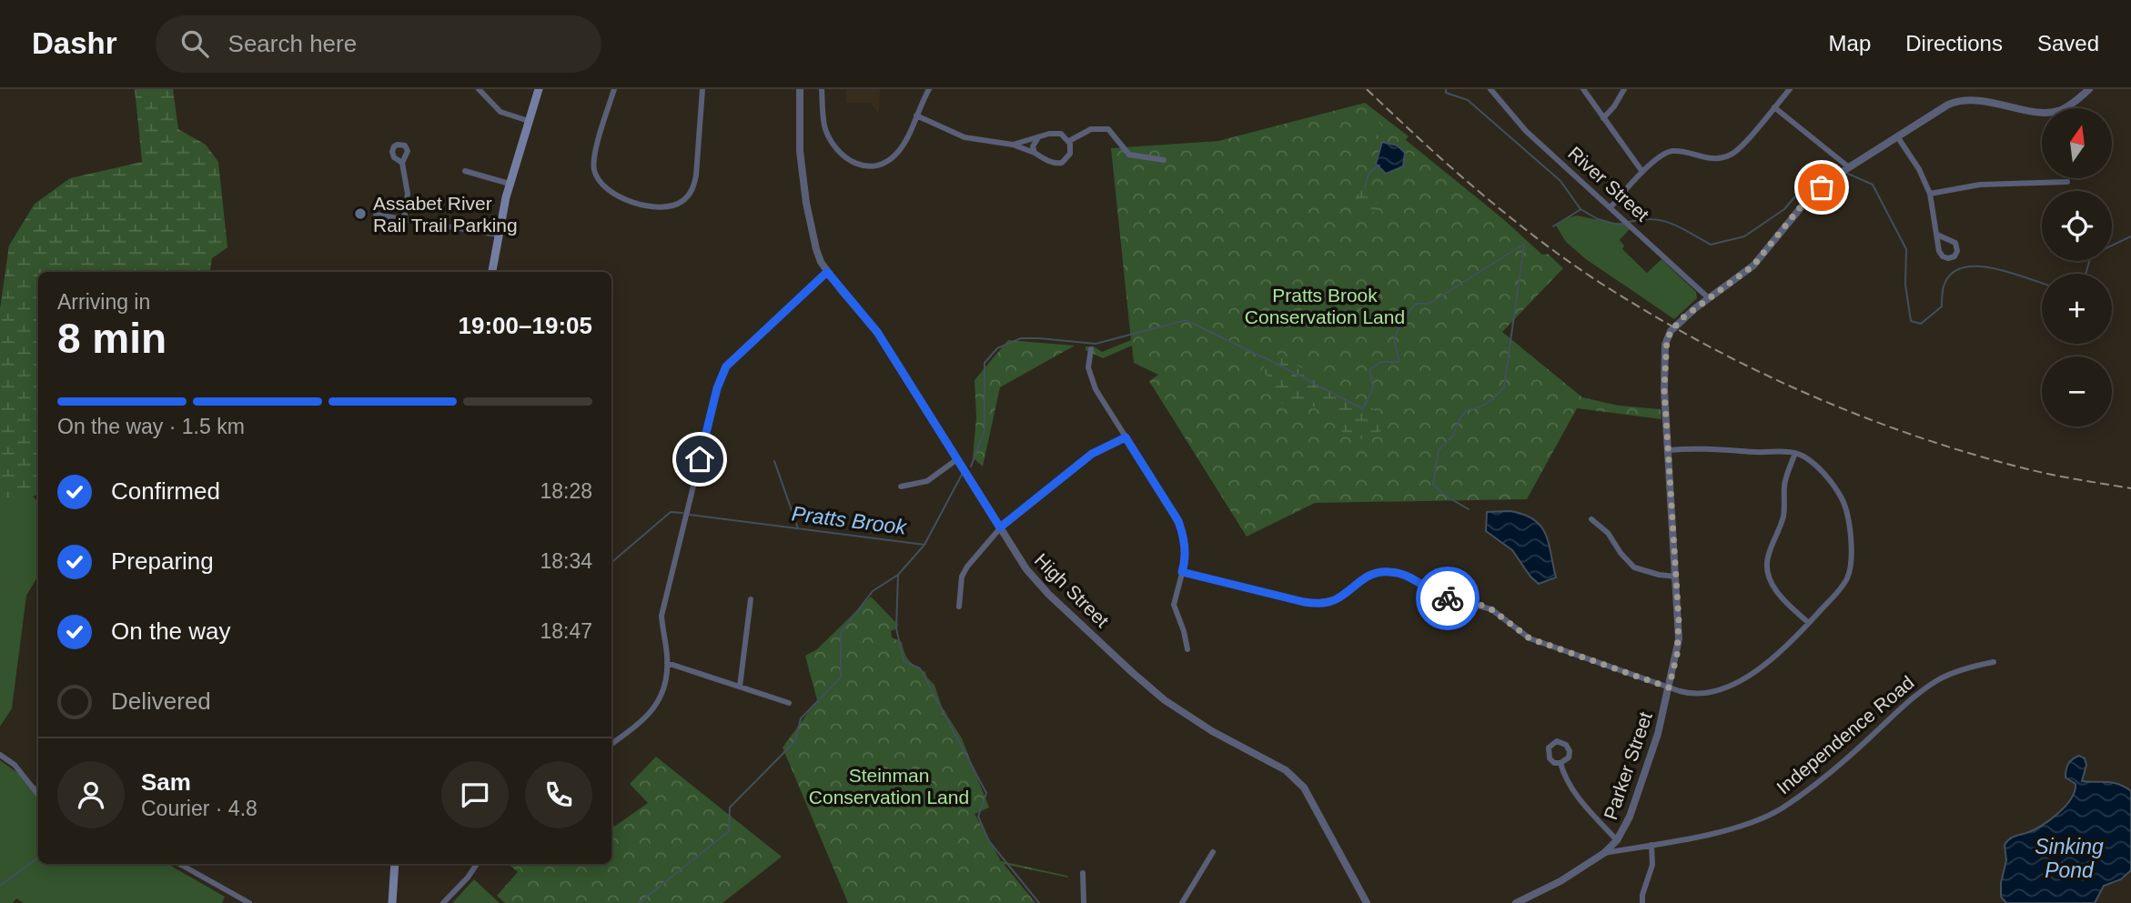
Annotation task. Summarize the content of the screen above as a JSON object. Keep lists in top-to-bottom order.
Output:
{
  "streets": {
    "street": [
      "River Street",
      "High Street",
      "Independence Road",
      "Parker Street"
    ]
  },
  "crossings": [
    ["River Street", "Parker Street"],
    ["Independence Road", "Parker Street"]
  ],
  "water": ["Pratts Brook", "Sinking Pond"],
  "parks": ["Pratts Brook Conservation Land", "Steinman Conservation Land"],
  "places": ["Assabet River Rail Trail Parking"],
  "north": "top",
  "page": {
    "header": "Dashr",
    "search": "Search here",
    "nav": ["Map", "Directions", "Saved"],
    "map_buttons": ["+", "−"],
    "heading": ["8 min", "Arriving in", "19:00–19:05"],
    "panel": ["Sam", "Courier · 4.8"],
    "bar": "On the way · 1.5 km",
    "list": [
      ["Confirmed", "18:28"],
      ["Preparing", "18:34"],
      ["On the way", "18:47"],
      "Delivered"
    ]
  }
}
